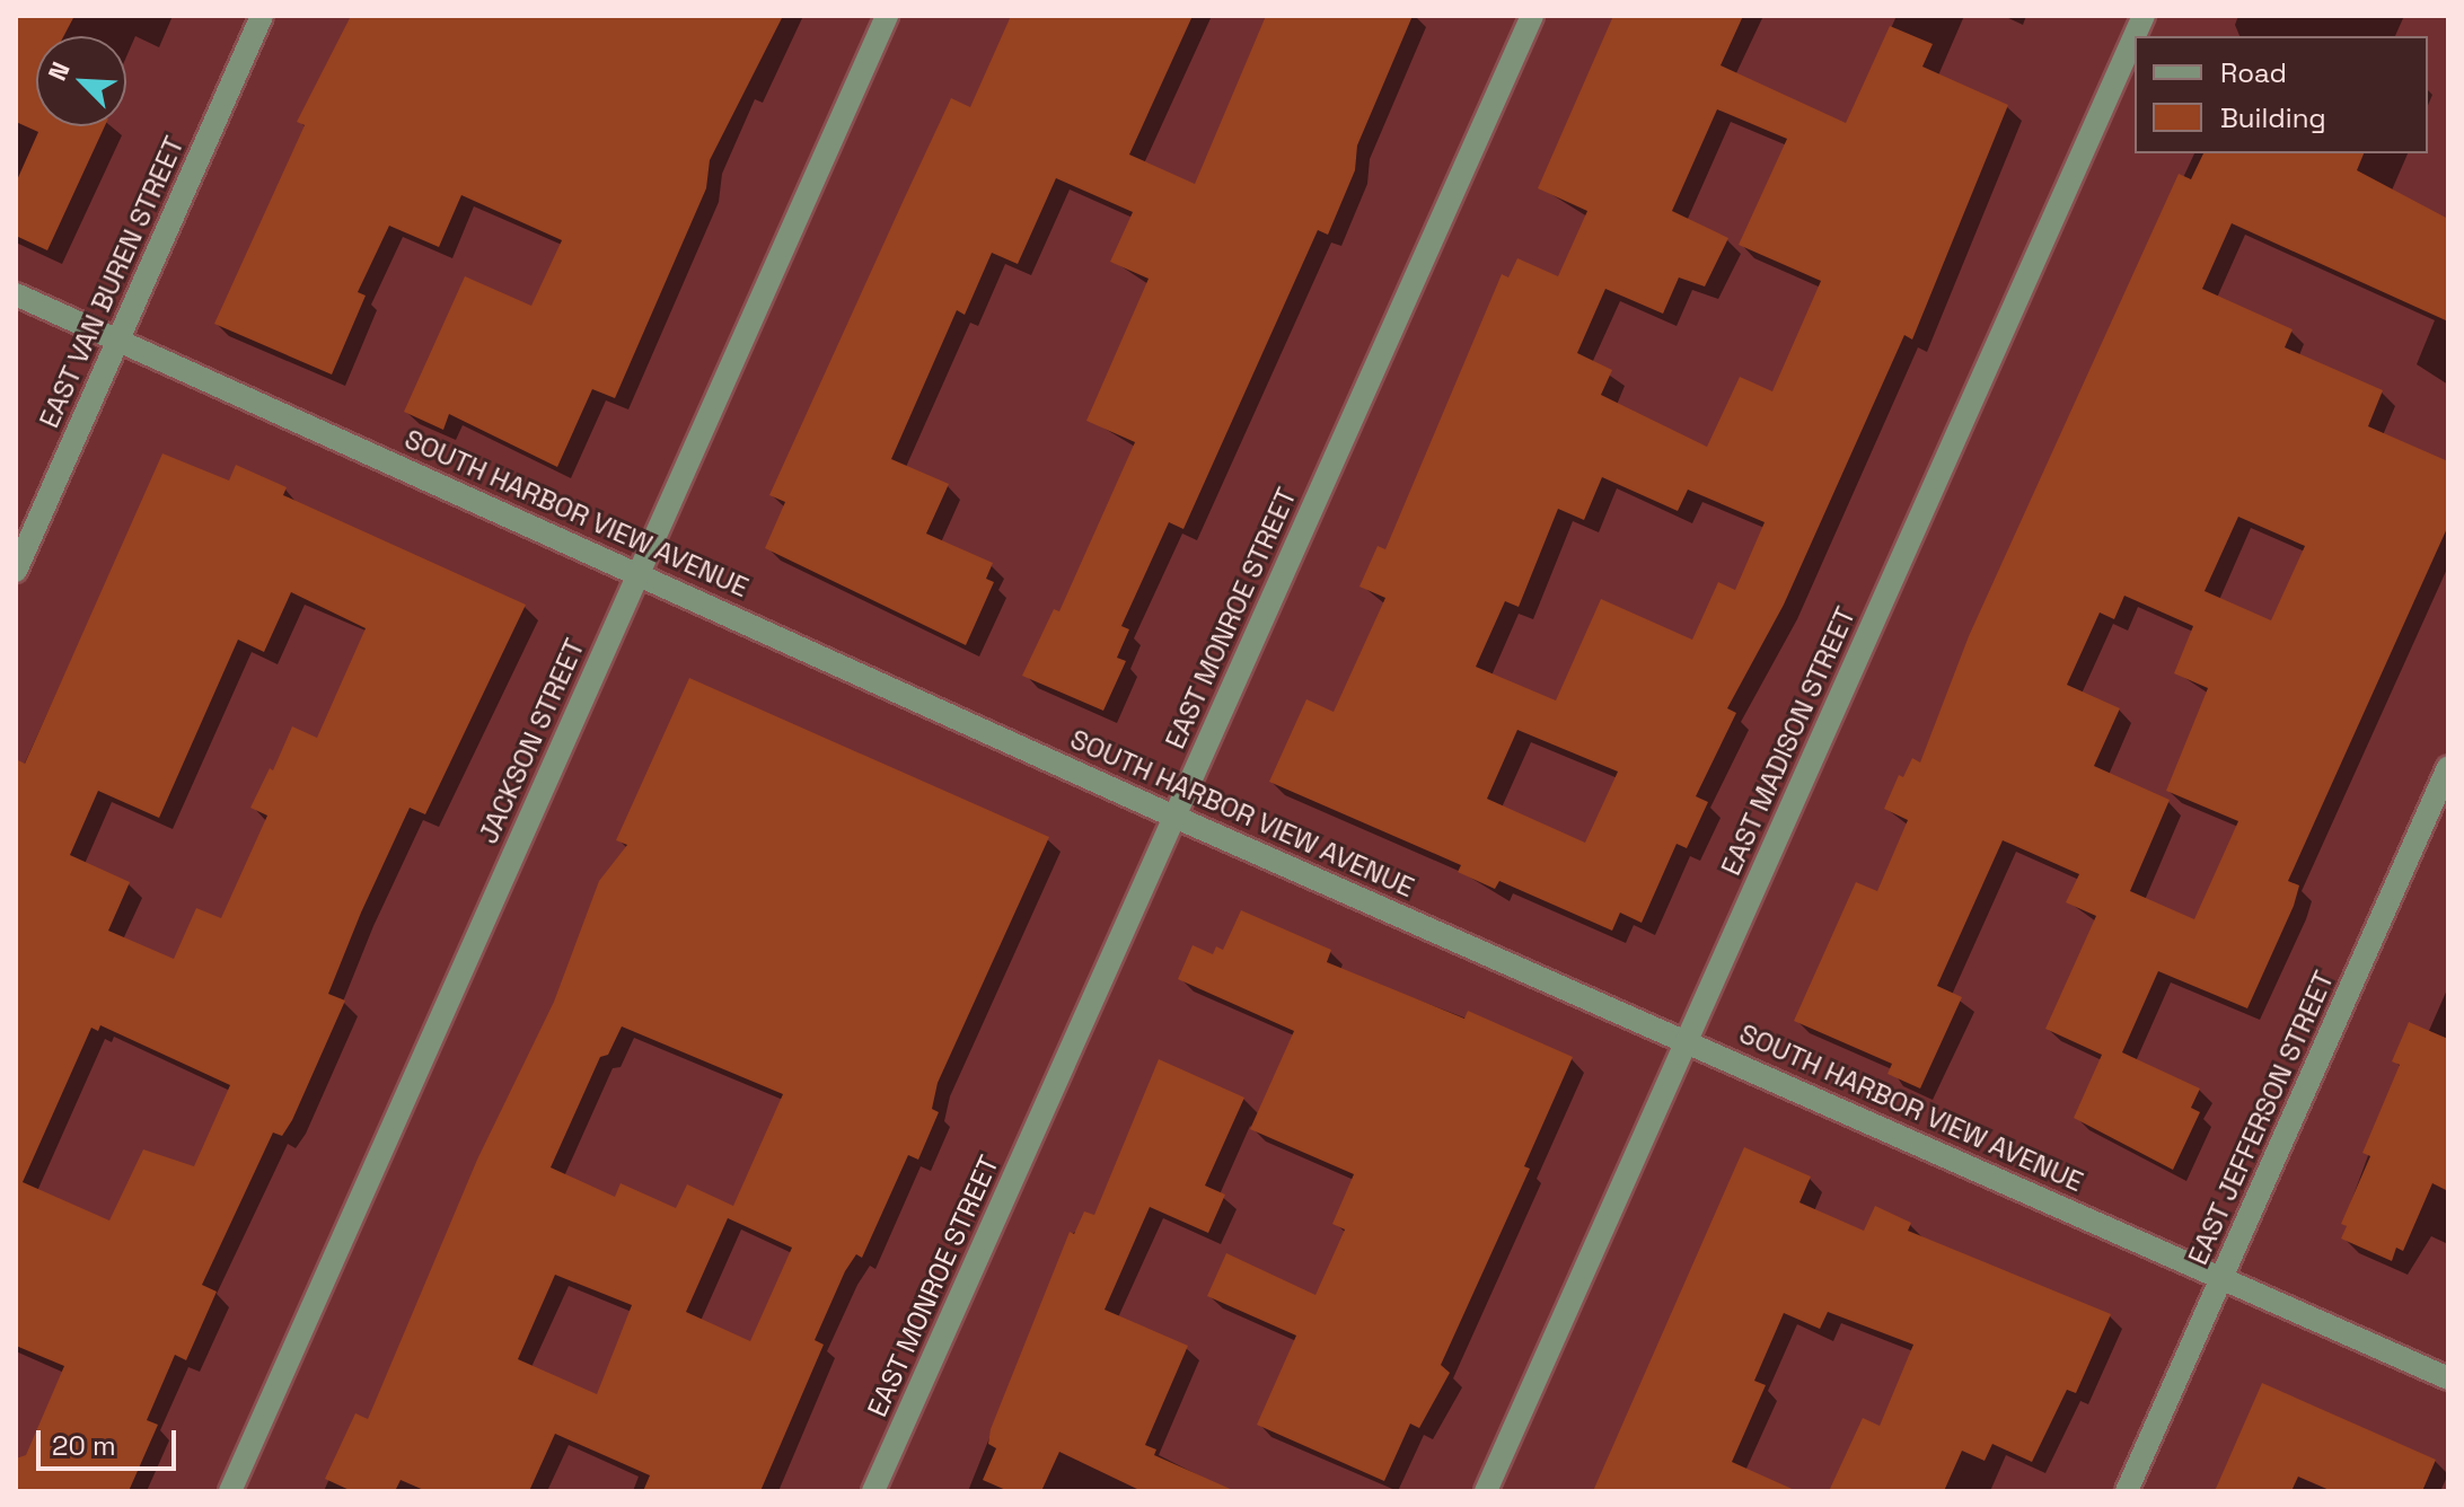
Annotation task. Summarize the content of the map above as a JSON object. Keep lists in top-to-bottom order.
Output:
{
  "streets": {
    "street": [
      "EAST VAN BUREN STREET",
      "SOUTH HARBOR VIEW AVENUE",
      "EAST MONROE STREET",
      "JACKSON STREET",
      "EAST MADISON STREET",
      "EAST JEFFERSON STREET"
    ]
  },
  "crossings": [
    ["EAST VAN BUREN STREET", "SOUTH HARBOR VIEW AVENUE"],
    ["SOUTH HARBOR VIEW AVENUE", "EAST MONROE STREET"],
    ["SOUTH HARBOR VIEW AVENUE", "JACKSON STREET"],
    ["SOUTH HARBOR VIEW AVENUE", "EAST MADISON STREET"],
    ["SOUTH HARBOR VIEW AVENUE", "EAST JEFFERSON STREET"]
  ],
  "legend": ["Road", "Building"],
  "scale_bar": "20 m",
  "north": "top left"
}
